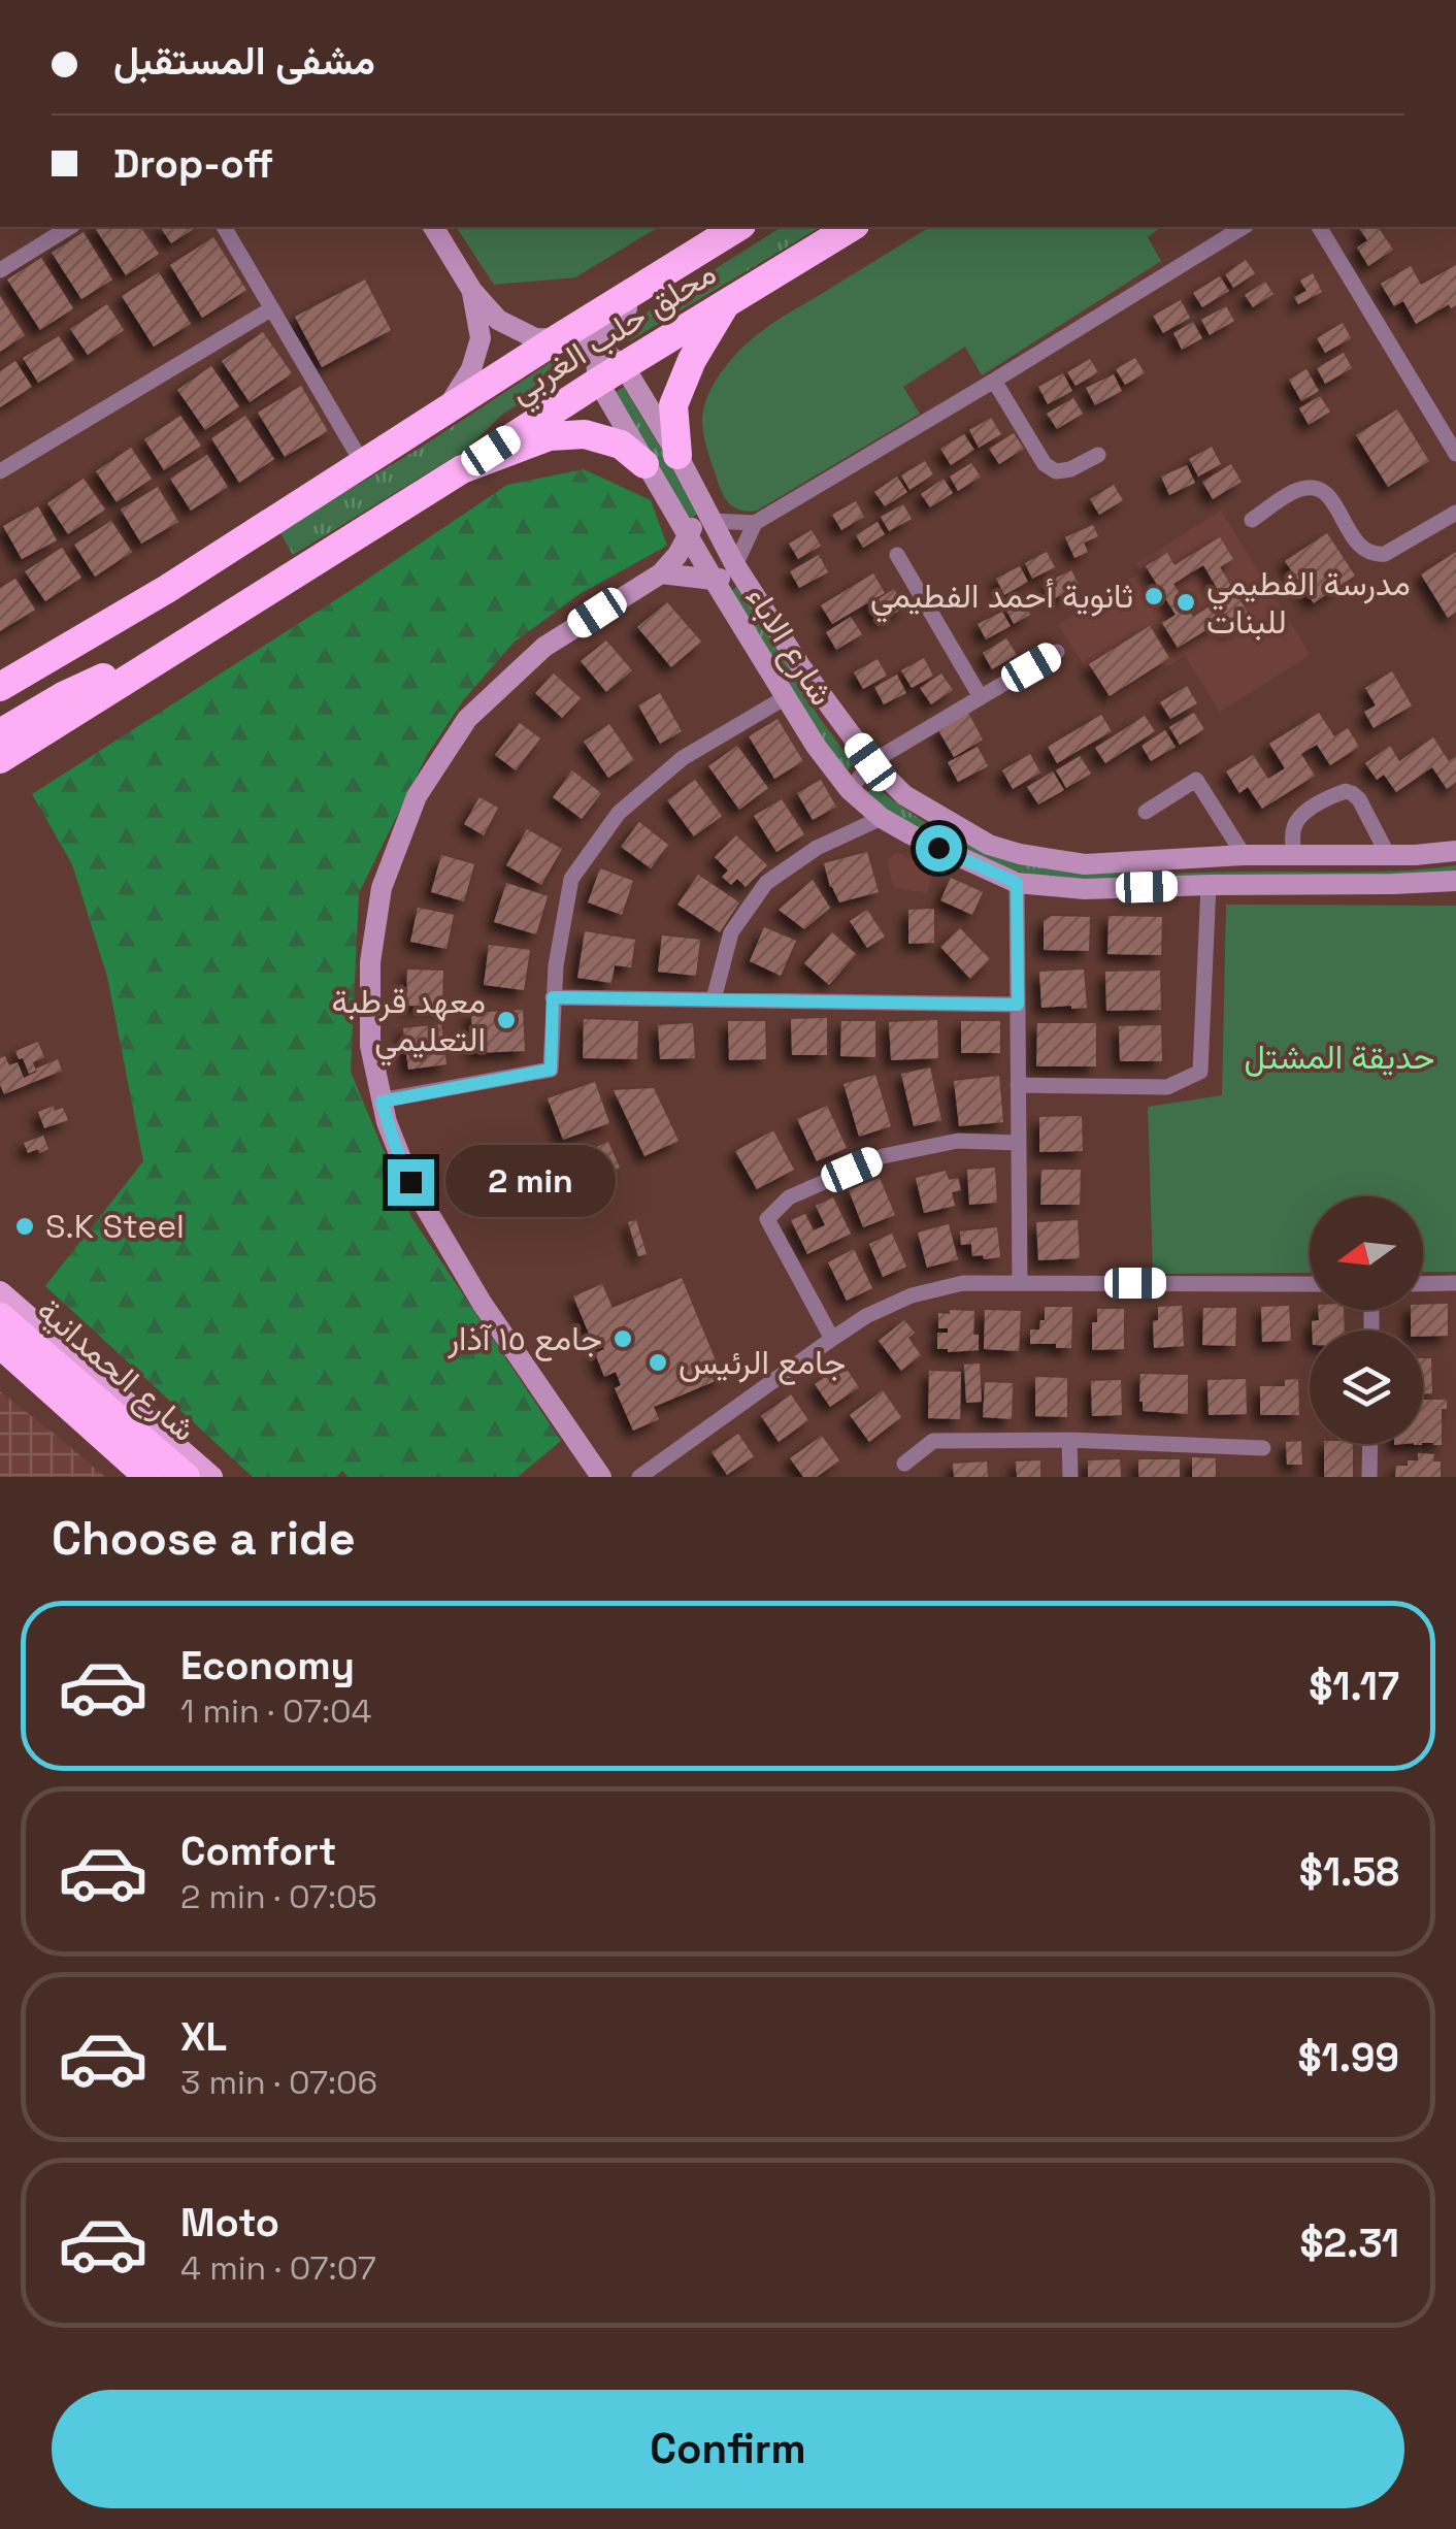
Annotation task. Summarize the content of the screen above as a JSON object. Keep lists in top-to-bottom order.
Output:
{
  "streets": {
    "highway": ["محلق حلب الغربي", "شارع الحمدانية"],
    "main road": ["شارع الاباء"]
  },
  "crossings": [
    ["محلق حلب الغربي", "شارع الاباء"]
  ],
  "parks": ["حديقة المشتل"],
  "places": [
    "ثانوية أحمد الفطيمي",
    "مدرسة الفطيمي للبنات",
    "معهد قرطبة التعليمي",
    "S.K Steel",
    "جامع ١٥ آذار",
    "جامع الرئيس"
  ],
  "north": "left",
  "page": {
    "banner": ["مشفى المستقبل", "Drop-off"],
    "bubble": "2 min",
    "heading": "Choose a ride",
    "list": [
      {
        "name": "Economy",
        "note": "1 min · 07:04",
        "value": "$1.17"
      },
      {
        "name": "Comfort",
        "note": "2 min · 07:05",
        "value": "$1.58"
      },
      {
        "name": "XL",
        "note": "3 min · 07:06",
        "value": "$1.99"
      },
      {
        "name": "Moto",
        "note": "4 min · 07:07",
        "value": "$2.31"
      }
    ],
    "buttons": "Confirm"
  }
}
